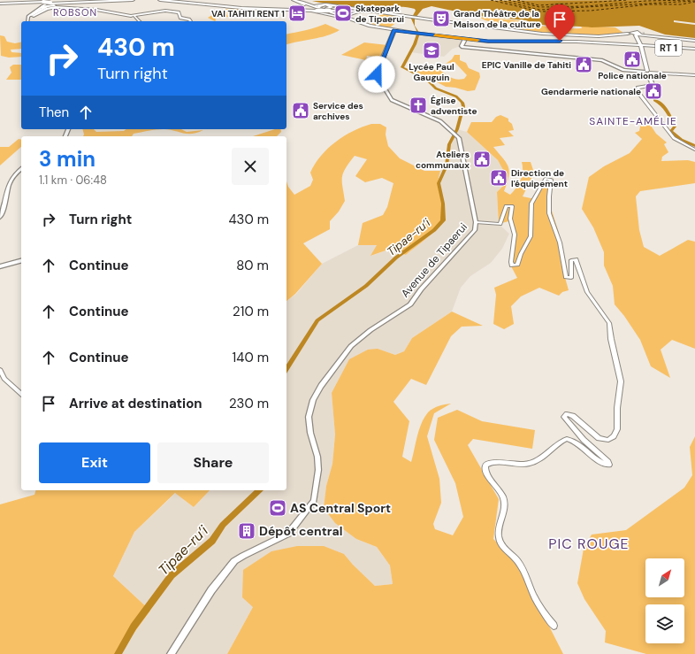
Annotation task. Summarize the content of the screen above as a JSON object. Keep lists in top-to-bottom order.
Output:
{
  "streets": {
    "main road": ["RT 1", "Avenue de Tipaerui"]
  },
  "crossings": [
    ["RT 1", "Avenue de Tipaerui"]
  ],
  "districts": ["ROBSON", "SAINTE-AMÉLIE", "PIC ROUGE"],
  "water": ["Tipae-ru’i"],
  "places": {
    "hotel": ["VAI TAHITI RENT 1"],
    "sports": ["Skatepark de Tipaerui", "AS Central Sport"],
    "theatre": ["Grand Théâtre de la Maison de la culture"],
    "school or university": ["Lycée Paul Gauguin"],
    "public building": [
      "Police nationale",
      "EPIC Vanille de Tahiti",
      "Gendarmerie nationale",
      "Service des archives",
      "Ateliers communaux",
      "Direction de l'équipement"
    ],
    "church": ["Église adventiste"],
    "building": ["Dépôt central"]
  },
  "north": "top right",
  "page": {
    "turn": ["430 m", "Turn right"],
    "then": "Then",
    "heading": ["3 min", "1.1 km · 06:48"],
    "list": [
      {
        "name": "Turn right",
        "value": "430 m"
      },
      {
        "name": "Continue",
        "value": "80 m"
      },
      {
        "name": "Continue",
        "value": "210 m"
      },
      {
        "name": "Continue",
        "value": "140 m"
      },
      {
        "name": "Arrive at destination",
        "value": "230 m"
      }
    ],
    "buttons": ["Exit", "Share"]
  }
}
